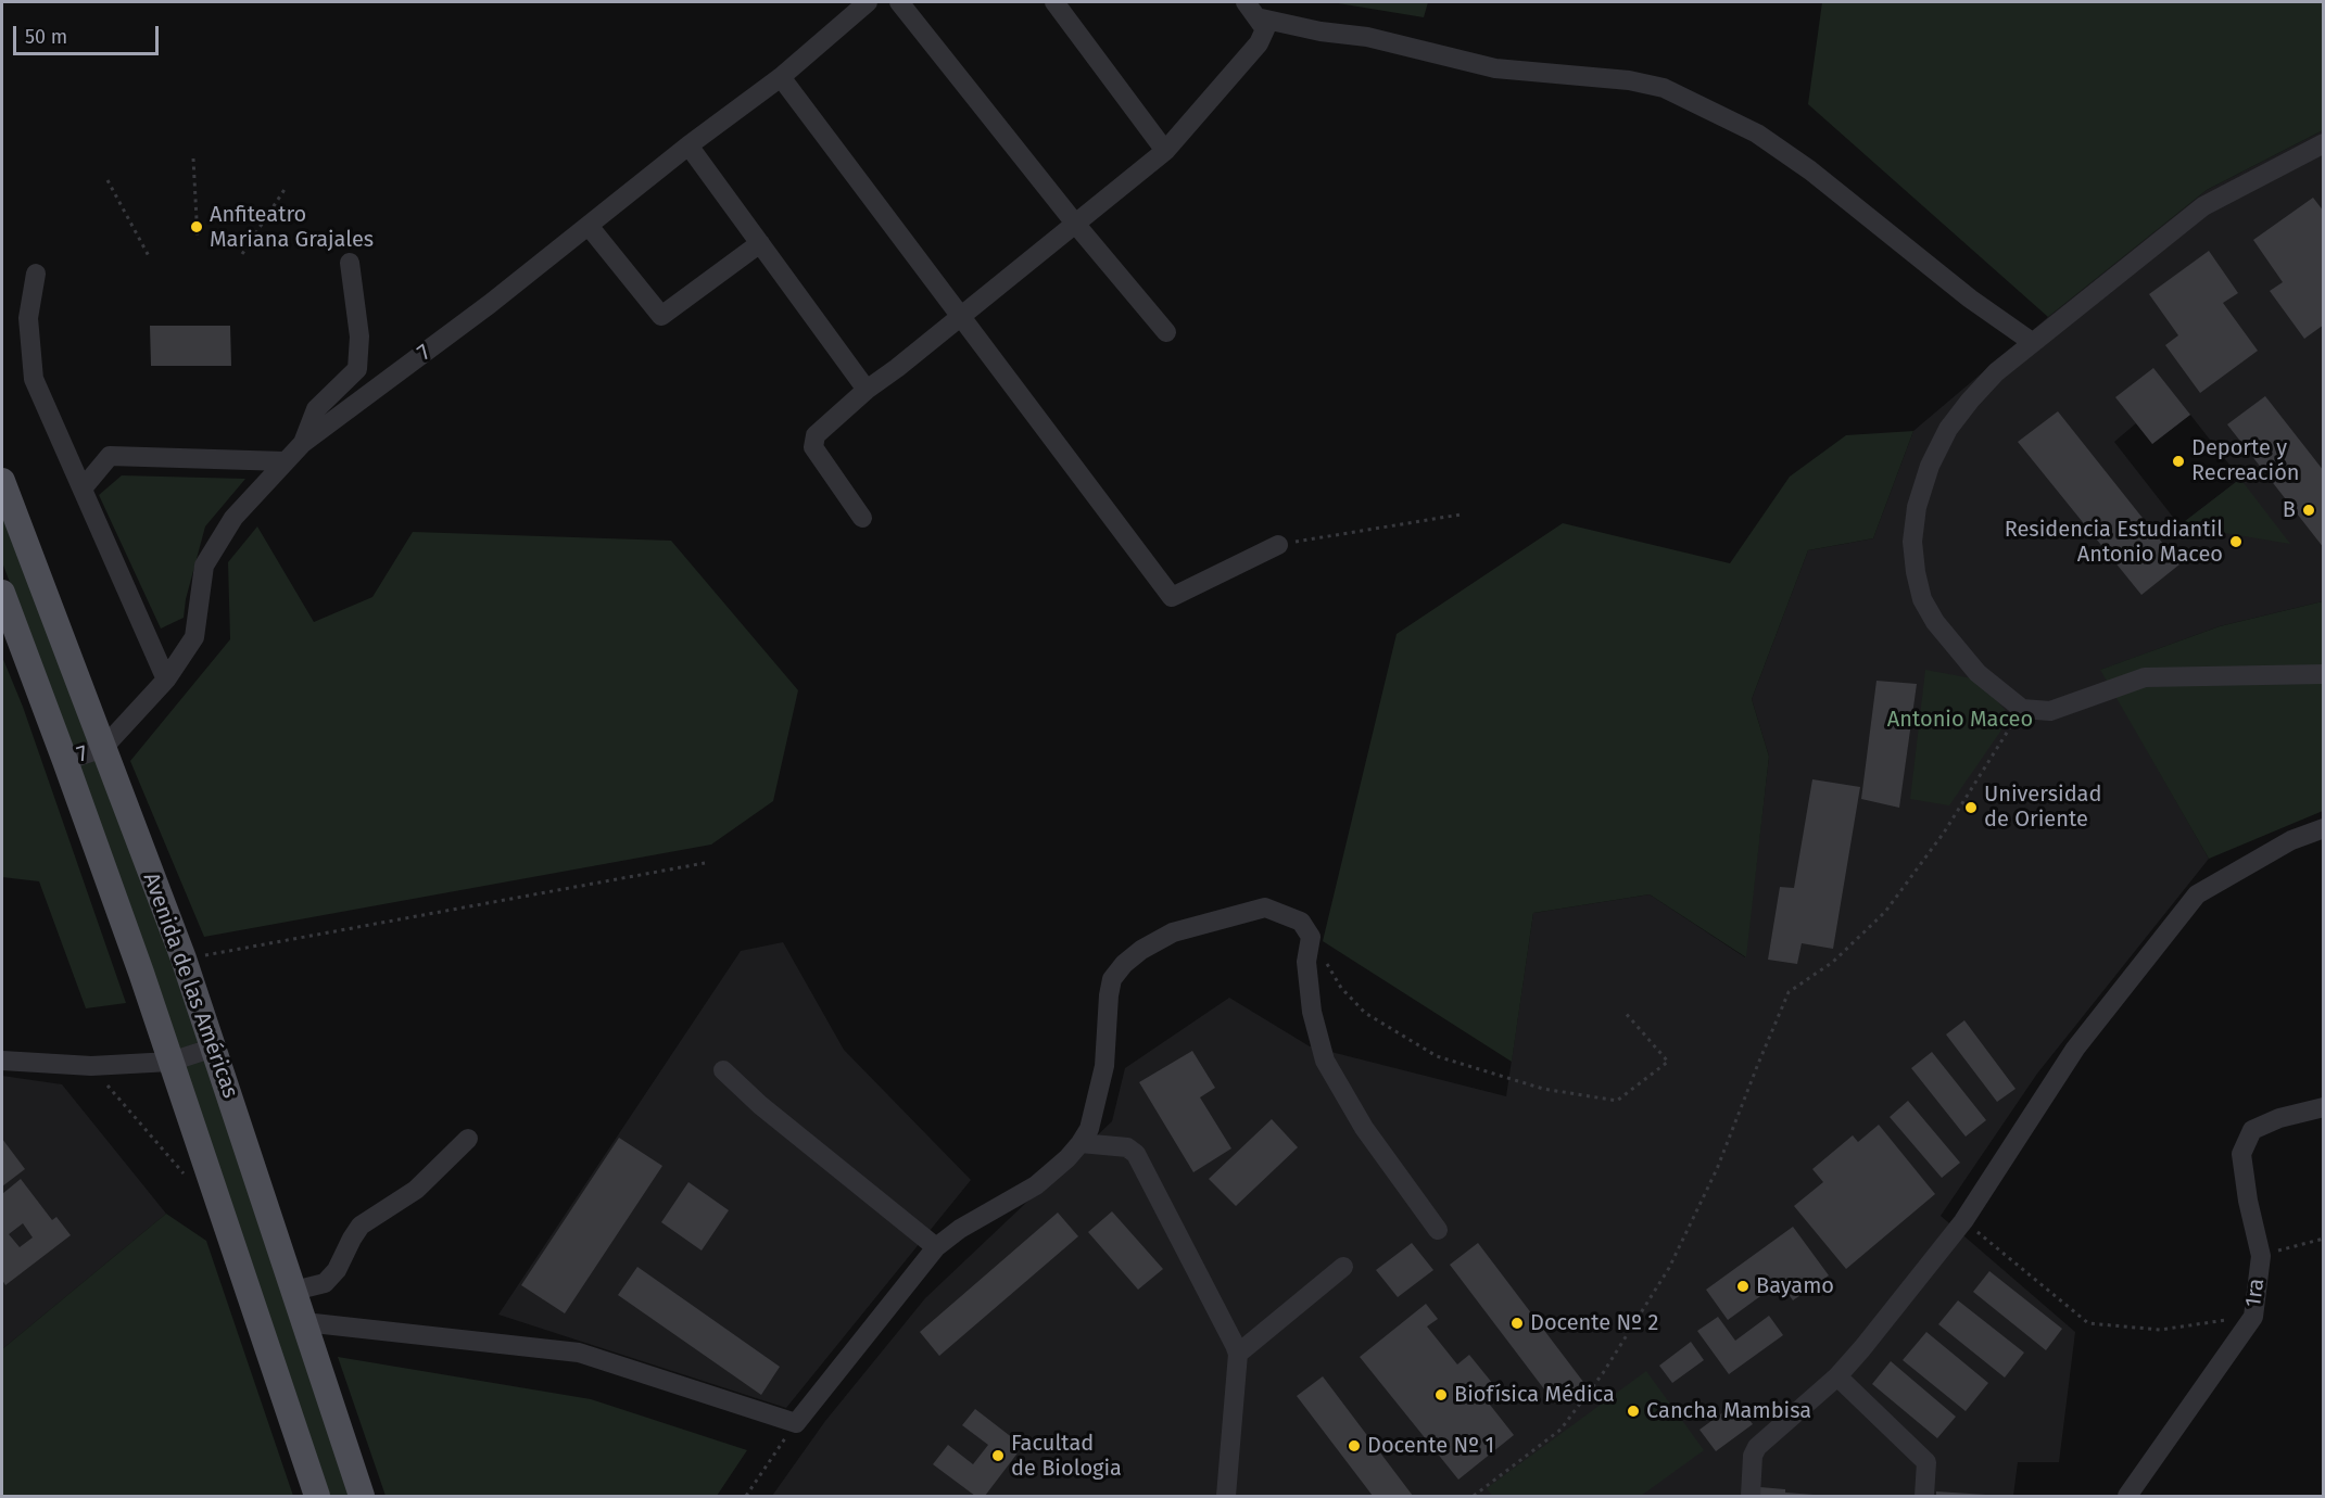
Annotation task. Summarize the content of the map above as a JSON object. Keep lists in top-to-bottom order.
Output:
{
  "streets": {
    "main road": ["Avenida de las Américas"],
    "street": ["7", "1ra"]
  },
  "crossings": [
    ["7", "Avenida de las Américas"]
  ],
  "parks": ["Antonio Maceo"],
  "places": [
    "Anfiteatro Mariana Grajales",
    "Deporte y Recreación",
    "B",
    "Residencia Estudiantil Antonio Maceo",
    "Universidad de Oriente",
    "Bayamo",
    "Docente Nº 2",
    "Biofísica Médica",
    "Cancha Mambisa",
    "Docente Nº 1",
    "Facultad de Biologia"
  ],
  "scale_bar": "50 m"
}
